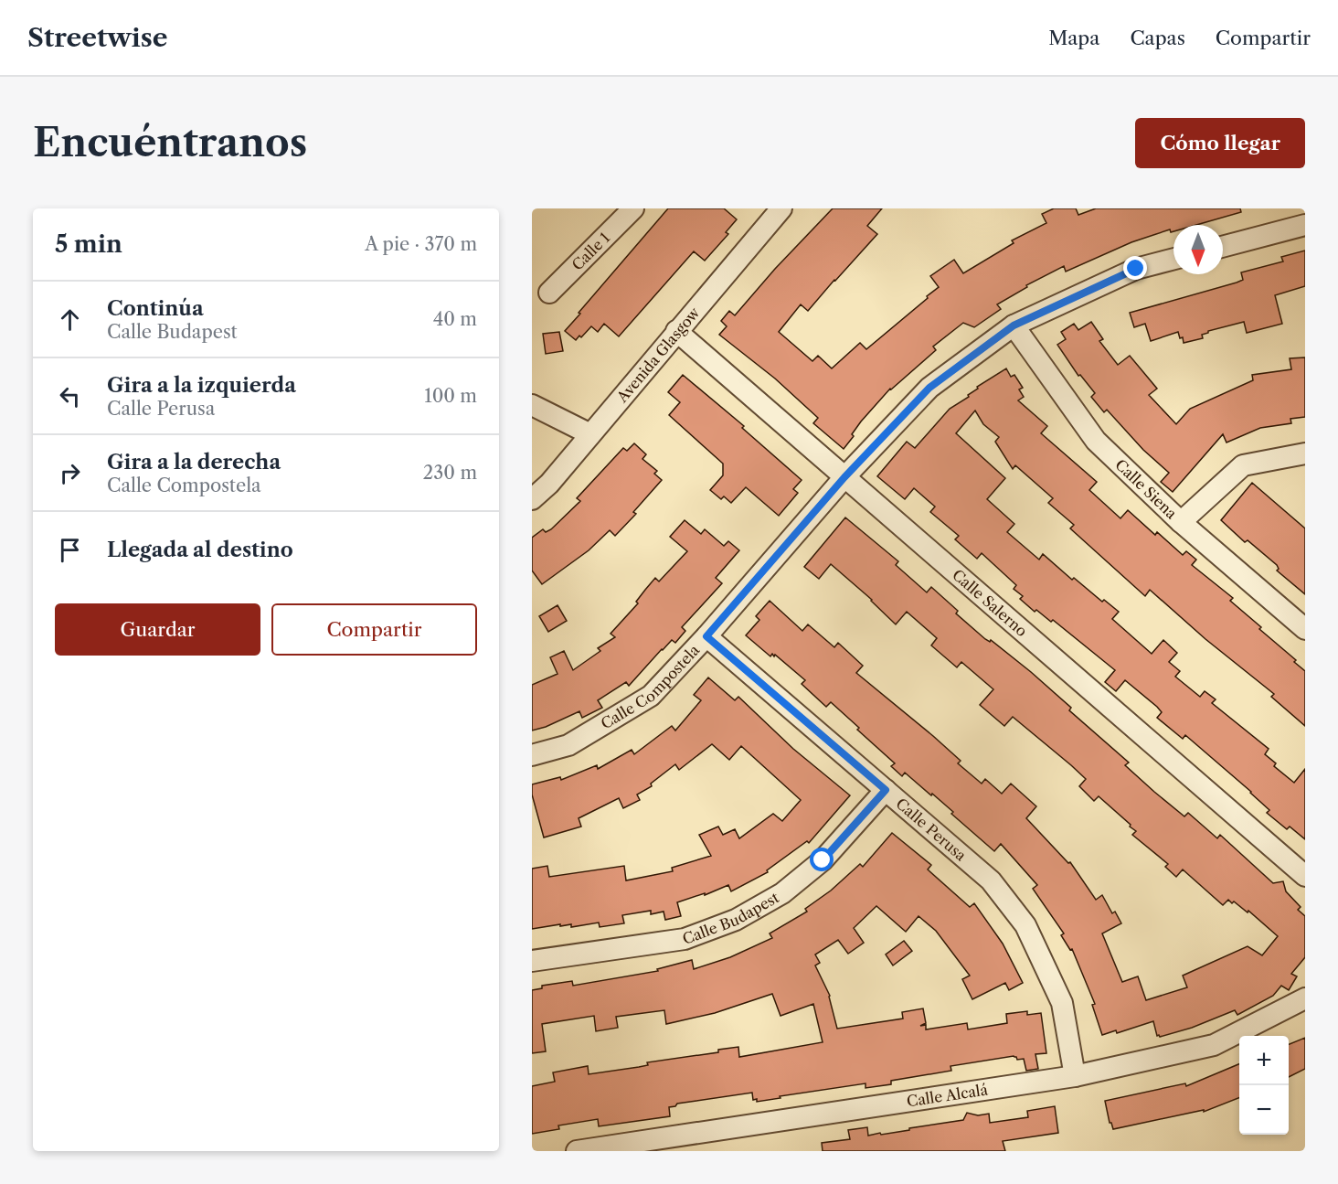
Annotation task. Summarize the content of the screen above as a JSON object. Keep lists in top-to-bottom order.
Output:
{
  "streets": {
    "street": [
      "Calle 1",
      "Avenida Glasgow",
      "Calle Siena",
      "Calle Salerno",
      "Calle Compostela",
      "Calle Perusa",
      "Calle Budapest",
      "Calle Alcalá"
    ]
  },
  "crossings": [
    ["Avenida Glasgow", "Calle Salerno"],
    ["Calle Siena", "Calle Compostela"],
    ["Calle Salerno", "Calle Compostela"],
    ["Calle Compostela", "Calle Perusa"],
    ["Calle Perusa", "Calle Budapest"],
    ["Calle Perusa", "Calle Alcalá"]
  ],
  "north": "bottom",
  "page": {
    "header": "Streetwise",
    "nav": ["Mapa", "Capas", "Compartir"],
    "buttons": [
      "Cómo llegar",
      ["Guardar", "Compartir"]
    ],
    "title": "Encuéntranos",
    "heading": ["5 min", "A pie · 370 m"],
    "list": [
      ["Continúa", "Calle Budapest", "40 m"],
      ["Gira a la izquierda", "Calle Perusa", "100 m"],
      ["Gira a la derecha", "Calle Compostela", "230 m"],
      "Llegada al destino"
    ],
    "map_buttons": ["+", "−"]
  }
}
